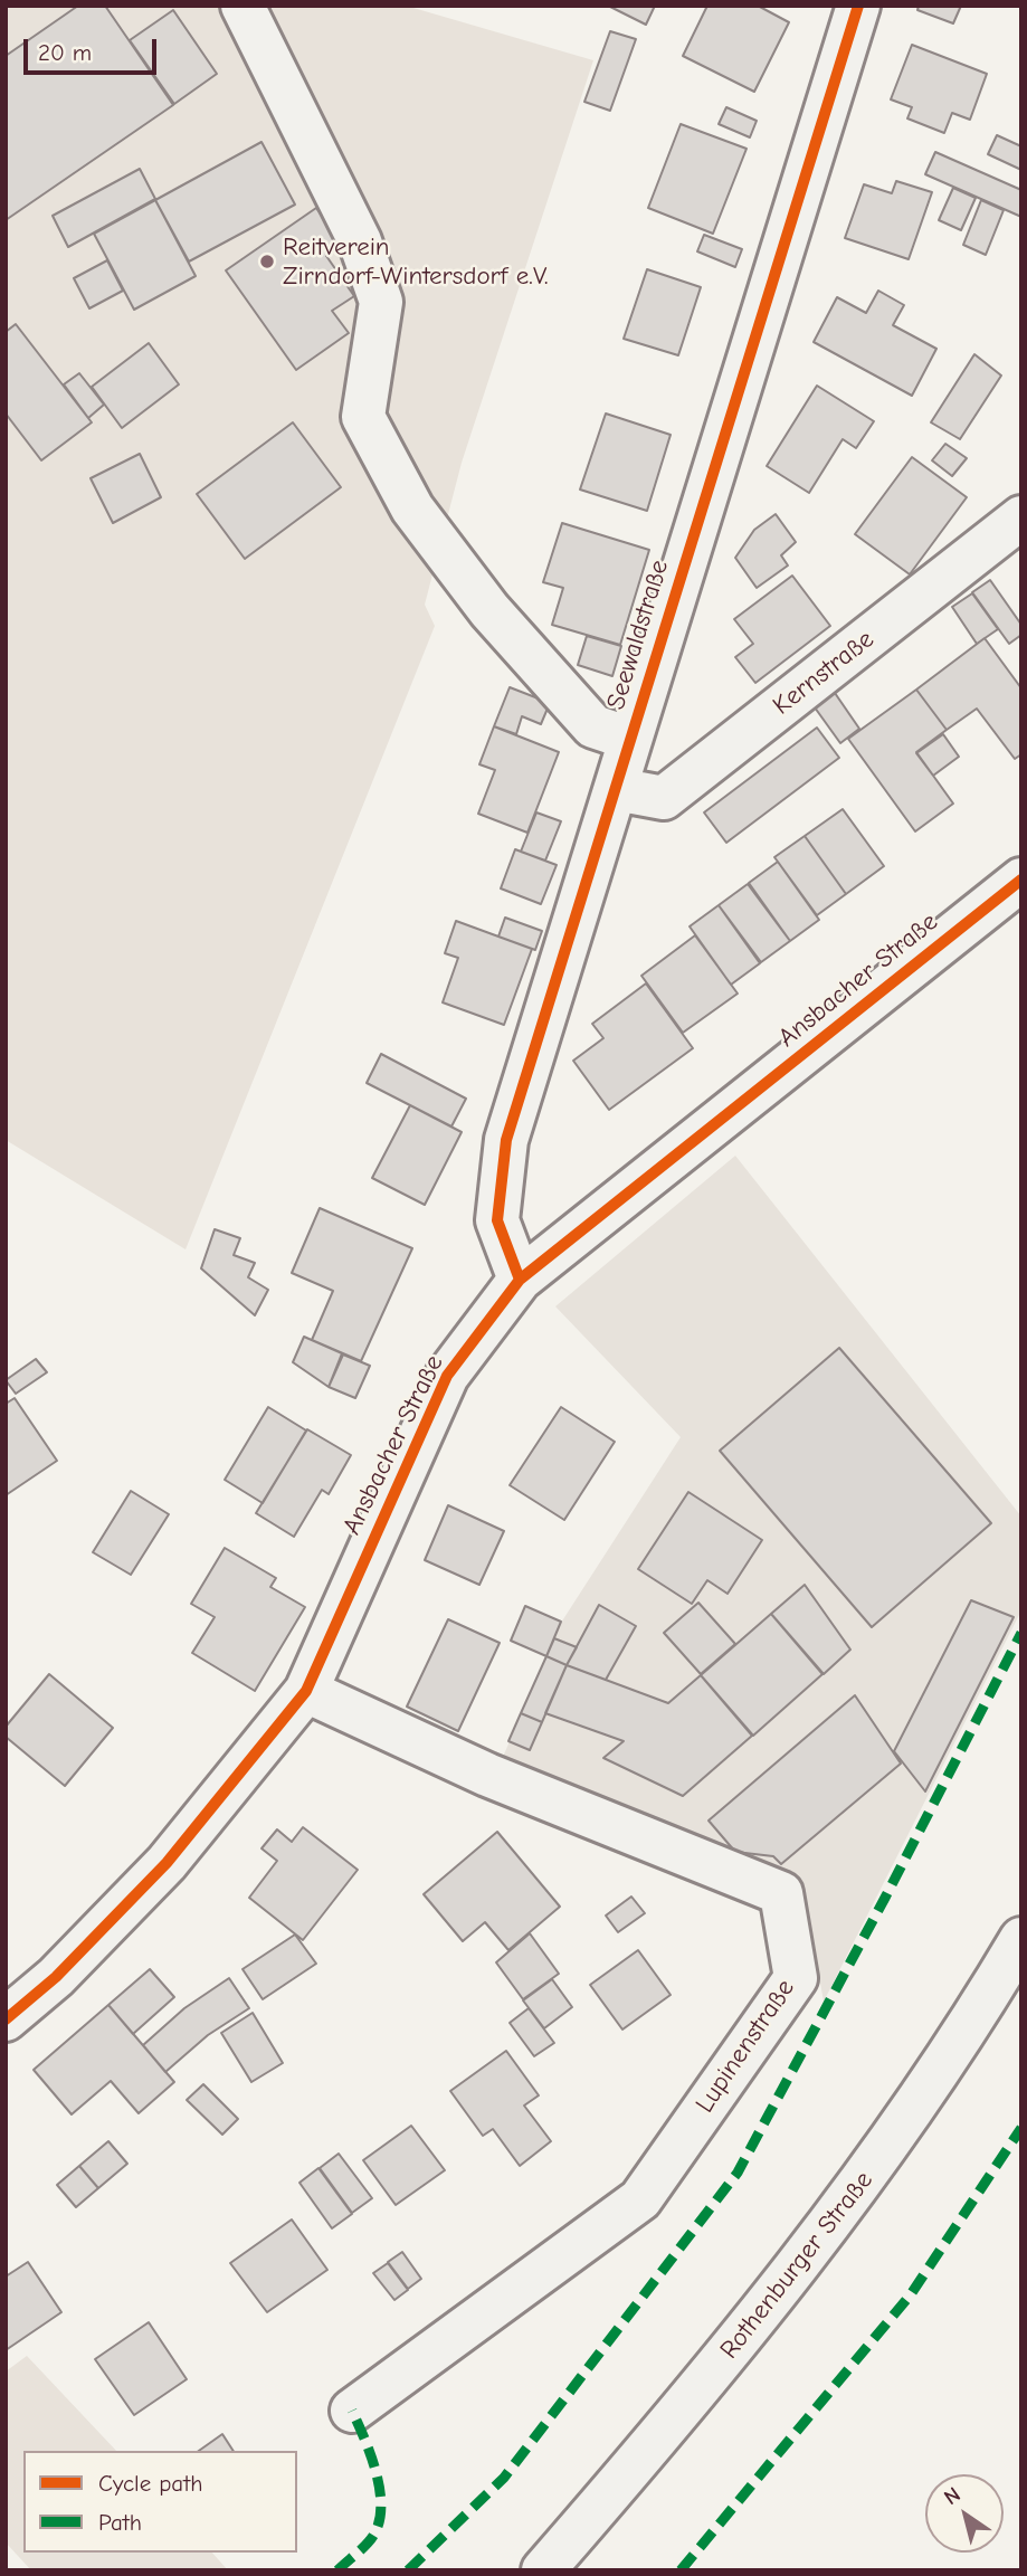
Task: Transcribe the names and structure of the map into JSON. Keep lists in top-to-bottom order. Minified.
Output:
{"streets":{"street":["Seewaldstraße","Kernstraße","Ansbacher Straße","Lupinenstraße","Rothenburger Straße"]},"crossings":[["Seewaldstraße","Kernstraße"],["Seewaldstraße","Ansbacher Straße"],["Ansbacher Straße","Lupinenstraße"]],"places":["Reitverein Zirndorf-Wintersdorf e.V."],"legend":["Cycle path","Path"],"scale_bar":"20 m","north":"top left"}
